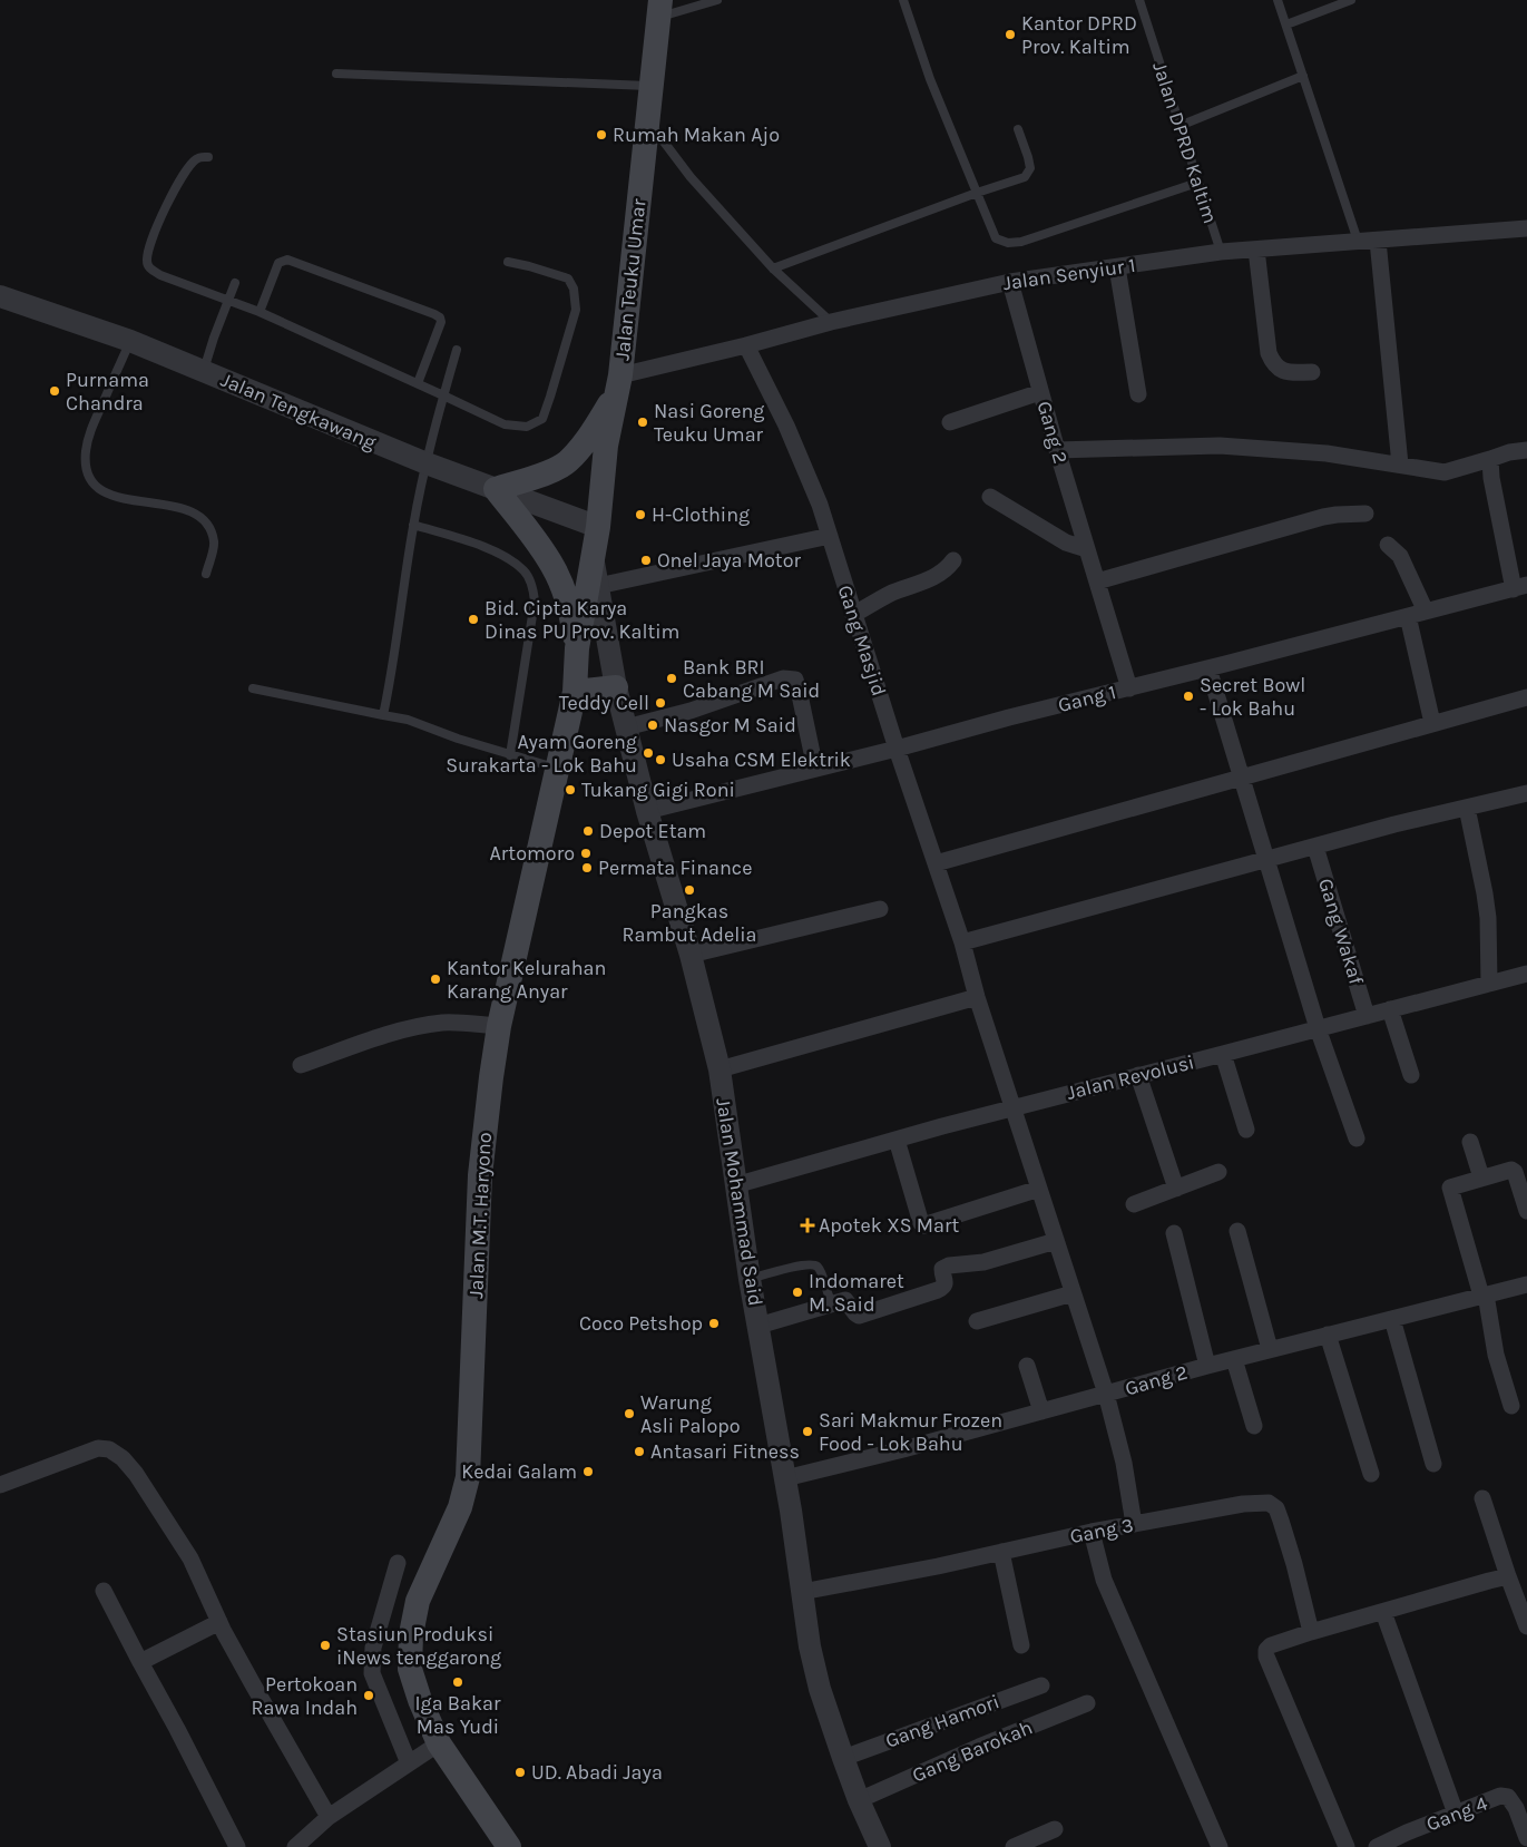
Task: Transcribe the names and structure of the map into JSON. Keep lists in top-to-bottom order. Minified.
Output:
{"streets":{"main road":["Jalan Teuku Umar","Jalan M.T. Haryono"],"street":["Jalan Senyiur 1","Jalan Tengkawang","Gang 2","Gang Masjid","Gang 1","Gang Wakaf","Jalan Revolusi","Jalan Mohammad Said","Gang 3","Gang Hamori","Gang Barokah","Gang 4"],"lane":["Jalan DPRD Kaltim"]},"crossings":[["Jalan DPRD Kaltim","Jalan Senyiur 1"],["Jalan Senyiur 1","Jalan Teuku Umar"],["Jalan Senyiur 1","Gang 2"],["Jalan Senyiur 1","Gang Masjid"],["Jalan Teuku Umar","Jalan Tengkawang"],["Jalan Teuku Umar","Jalan Mohammad Said"],["Jalan Teuku Umar","Jalan M.T. Haryono"],["Gang 2","Gang Masjid"],["Gang 2","Gang 1"],["Gang 2","Jalan Mohammad Said"],["Gang Masjid","Gang 1"],["Gang Masjid","Jalan Revolusi"],["Gang Masjid","Gang 3"],["Gang 1","Jalan Mohammad Said"],["Gang Wakaf","Jalan Revolusi"],["Jalan Revolusi","Jalan Mohammad Said"],["Jalan Mohammad Said","Jalan M.T. Haryono"],["Jalan Mohammad Said","Gang 3"],["Jalan Mohammad Said","Gang Hamori"],["Jalan Mohammad Said","Gang Barokah"]],"places":{"other":["Kantor DPRD Prov. Kaltim","Rumah Makan Ajo","Purnama Chandra","Nasi Goreng Teuku Umar","H-Clothing","Onel Jaya Motor","Bid. Cipta Karya Dinas PU Prov. Kaltim","Bank BRI Cabang M Said","Secret Bowl - Lok Bahu","Teddy Cell","Nasgor M Said","Ayam Goreng Surakarta - Lok Bahu","Usaha CSM Elektrik","Tukang Gigi Roni","Depot Etam","Artomoro","Permata Finance","Pangkas Rambut Adelia","Kantor Kelurahan Karang Anyar","Indomaret M. Said","Coco Petshop","Warung Asli Palopo","Sari Makmur Frozen Food - Lok Bahu","Antasari Fitness","Kedai Galam","Stasiun Produksi iNews tenggarong","Iga Bakar Mas Yudi","Pertokoan Rawa Indah","UD. Abadi Jaya"],"health":["Apotek XS Mart"]}}
